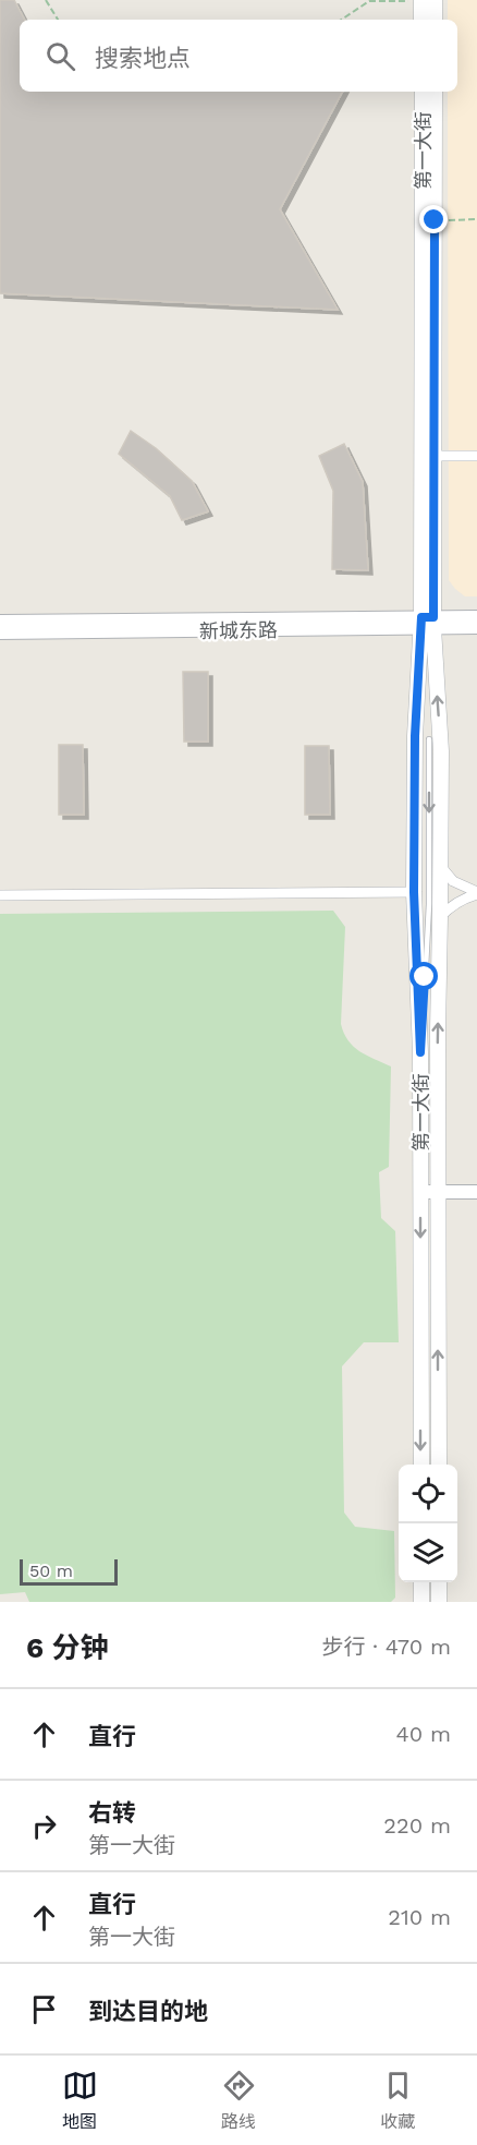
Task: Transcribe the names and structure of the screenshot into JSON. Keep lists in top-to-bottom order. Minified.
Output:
{"streets":{"main road":["第一大街"],"street":["新城东路"]},"crossings":[["第一大街","新城东路"]],"scale_bar":"50 m","page":{"search":"搜索地点","scale":"50 m","heading":["6 分钟","步行 · 470 m"],"list":[["直行","40 m"],["右转","第一大街","220 m"],["直行","第一大街","210 m"],"到达目的地"],"nav":["地图","路线","收藏"]}}
